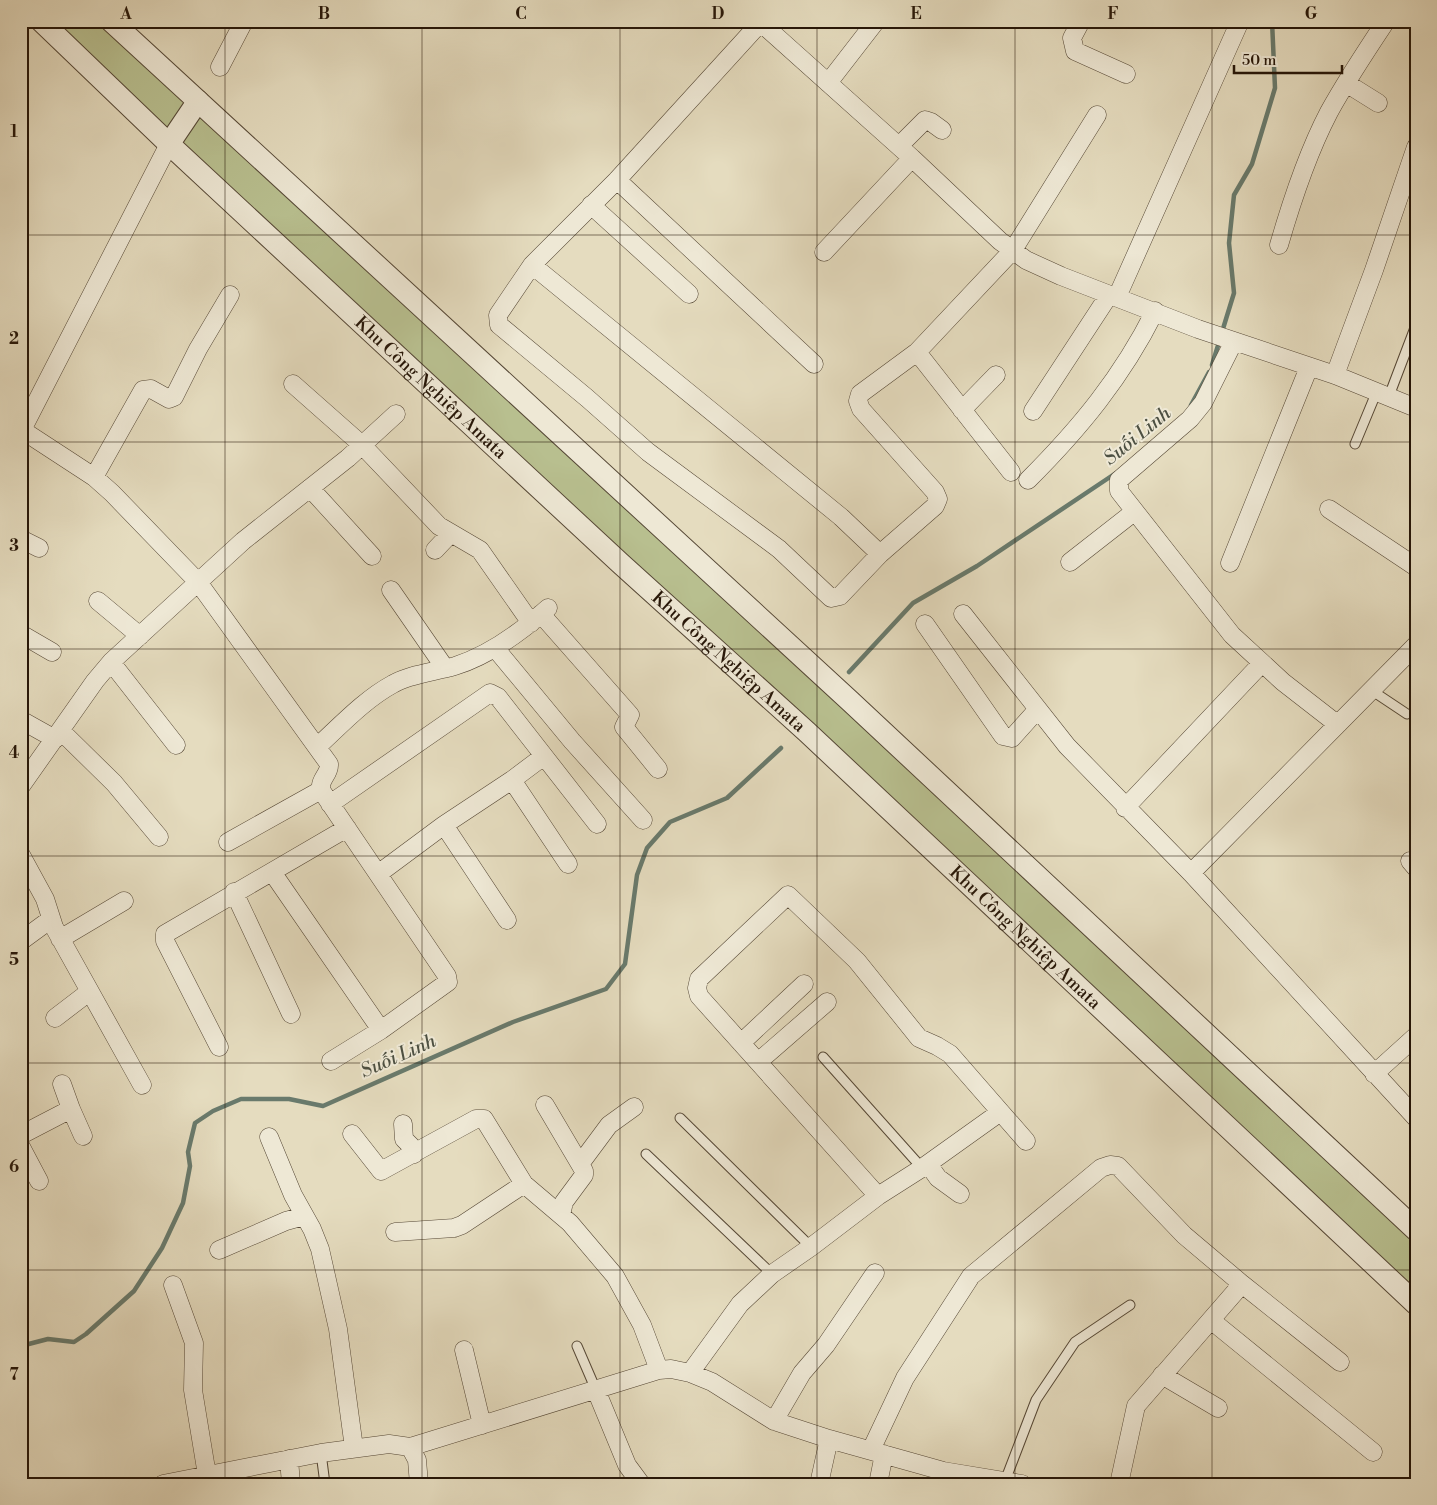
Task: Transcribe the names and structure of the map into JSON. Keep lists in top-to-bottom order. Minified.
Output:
{"streets":{"street":["Khu Công Nghiệp Amata"]},"water":["Suối Linh"],"scale_bar":"50 m","grid":{"columns":["A","B","C","D","E","F","G"],"rows":["1","2","3","4","5","6","7"]}}
